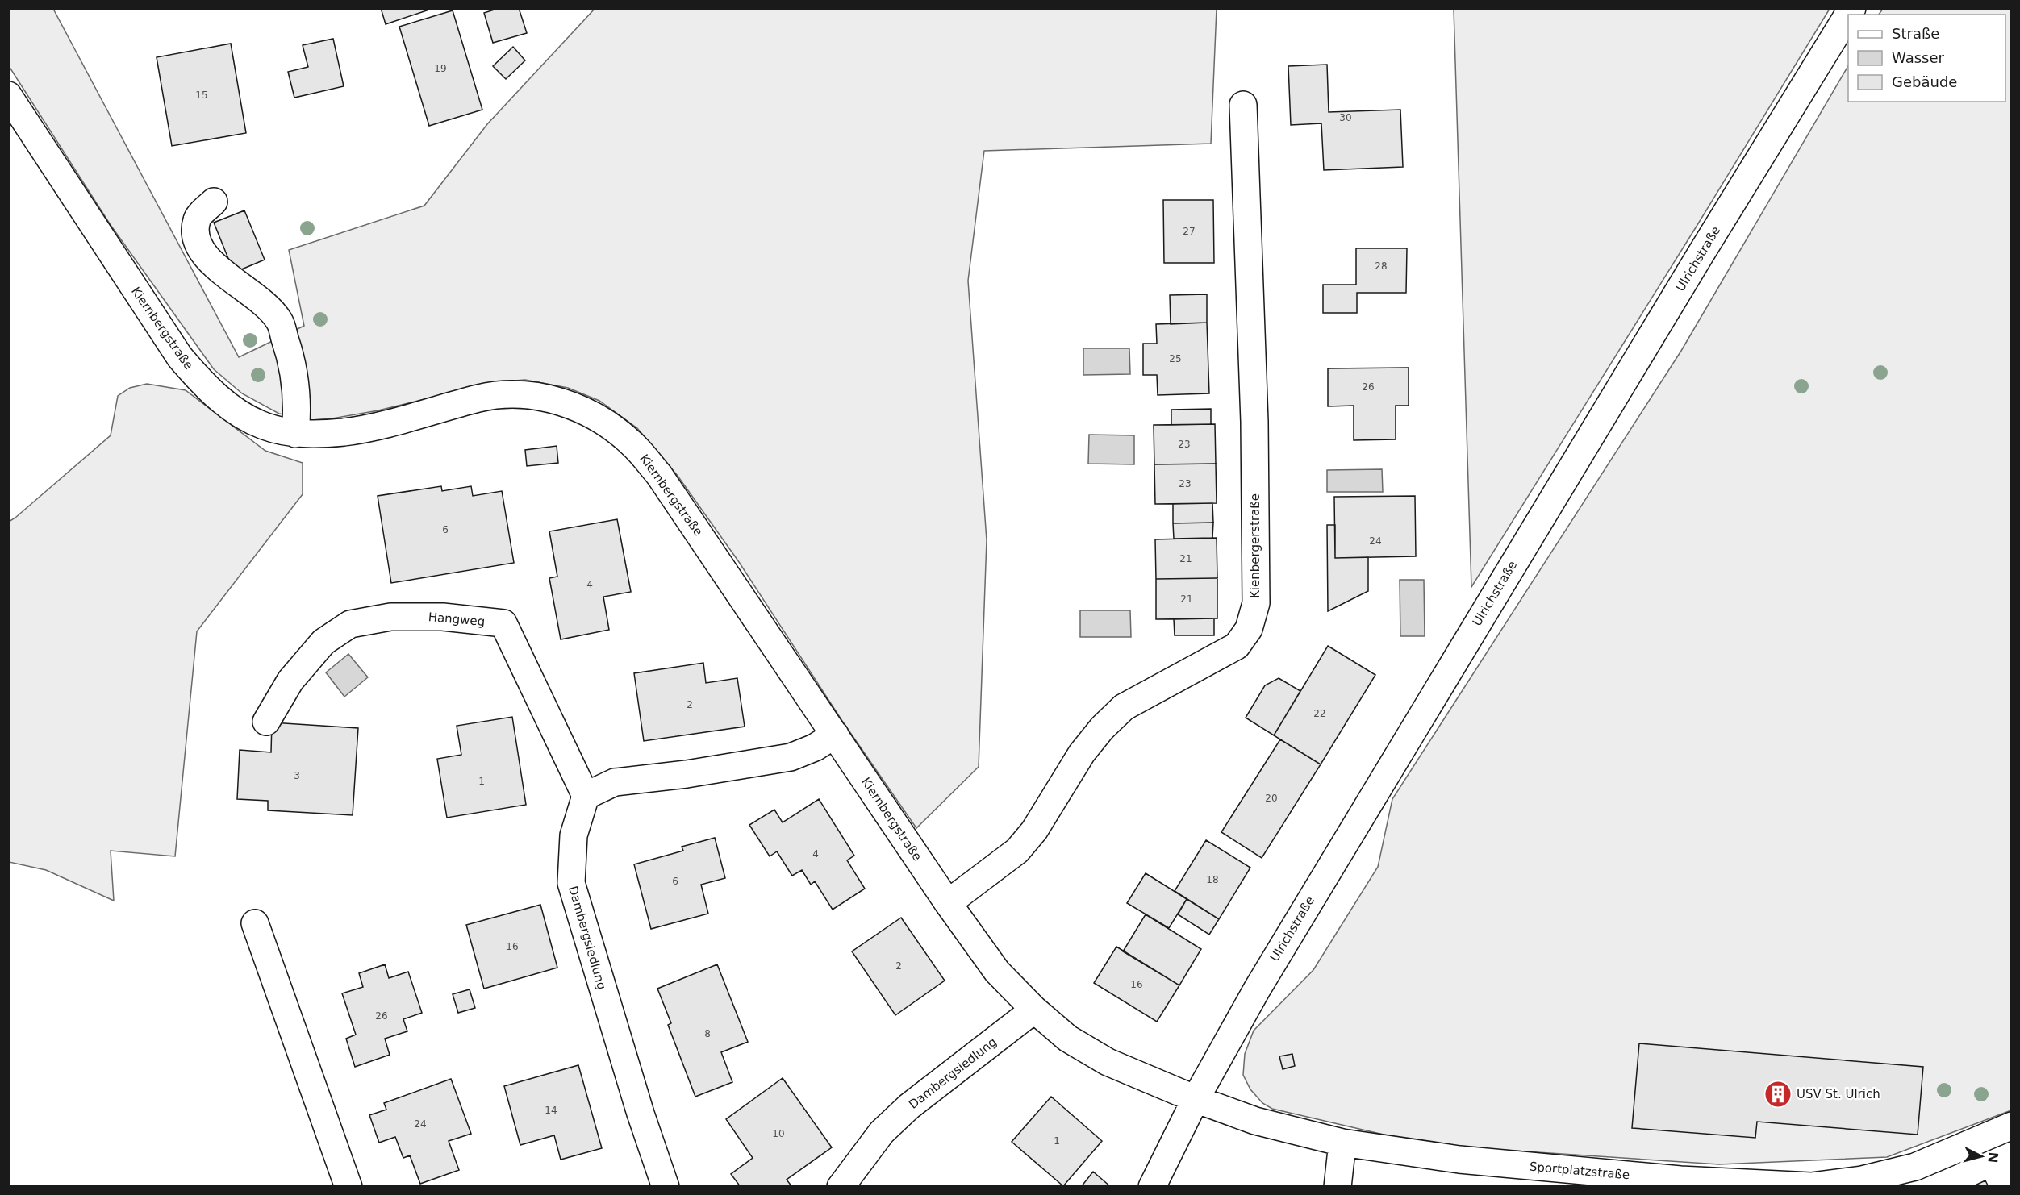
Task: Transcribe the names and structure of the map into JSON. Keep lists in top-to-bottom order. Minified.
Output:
{"streets":{"street":["Ulrichstraße","Kiernbergstraße","Kienbergerstraße","Hangweg","Dambergsiedlung","Sportplatzstraße"]},"crossings":[["Ulrichstraße","Kiernbergstraße"],["Ulrichstraße","Sportplatzstraße"],["Kiernbergstraße","Kienbergerstraße"],["Kiernbergstraße","Dambergsiedlung"],["Kiernbergstraße","Sportplatzstraße"],["Hangweg","Dambergsiedlung"]],"places":{"building":["USV St. Ulrich"]},"house_numbers":["19","15","30","27","28","25","26","23","23","6","24","21","4","21","2","22","3","1","20","4","18","6","16","2","16","26","8","14","24","10","1"],"legend":["Straße","Wasser","Gebäude"],"north":"right"}
